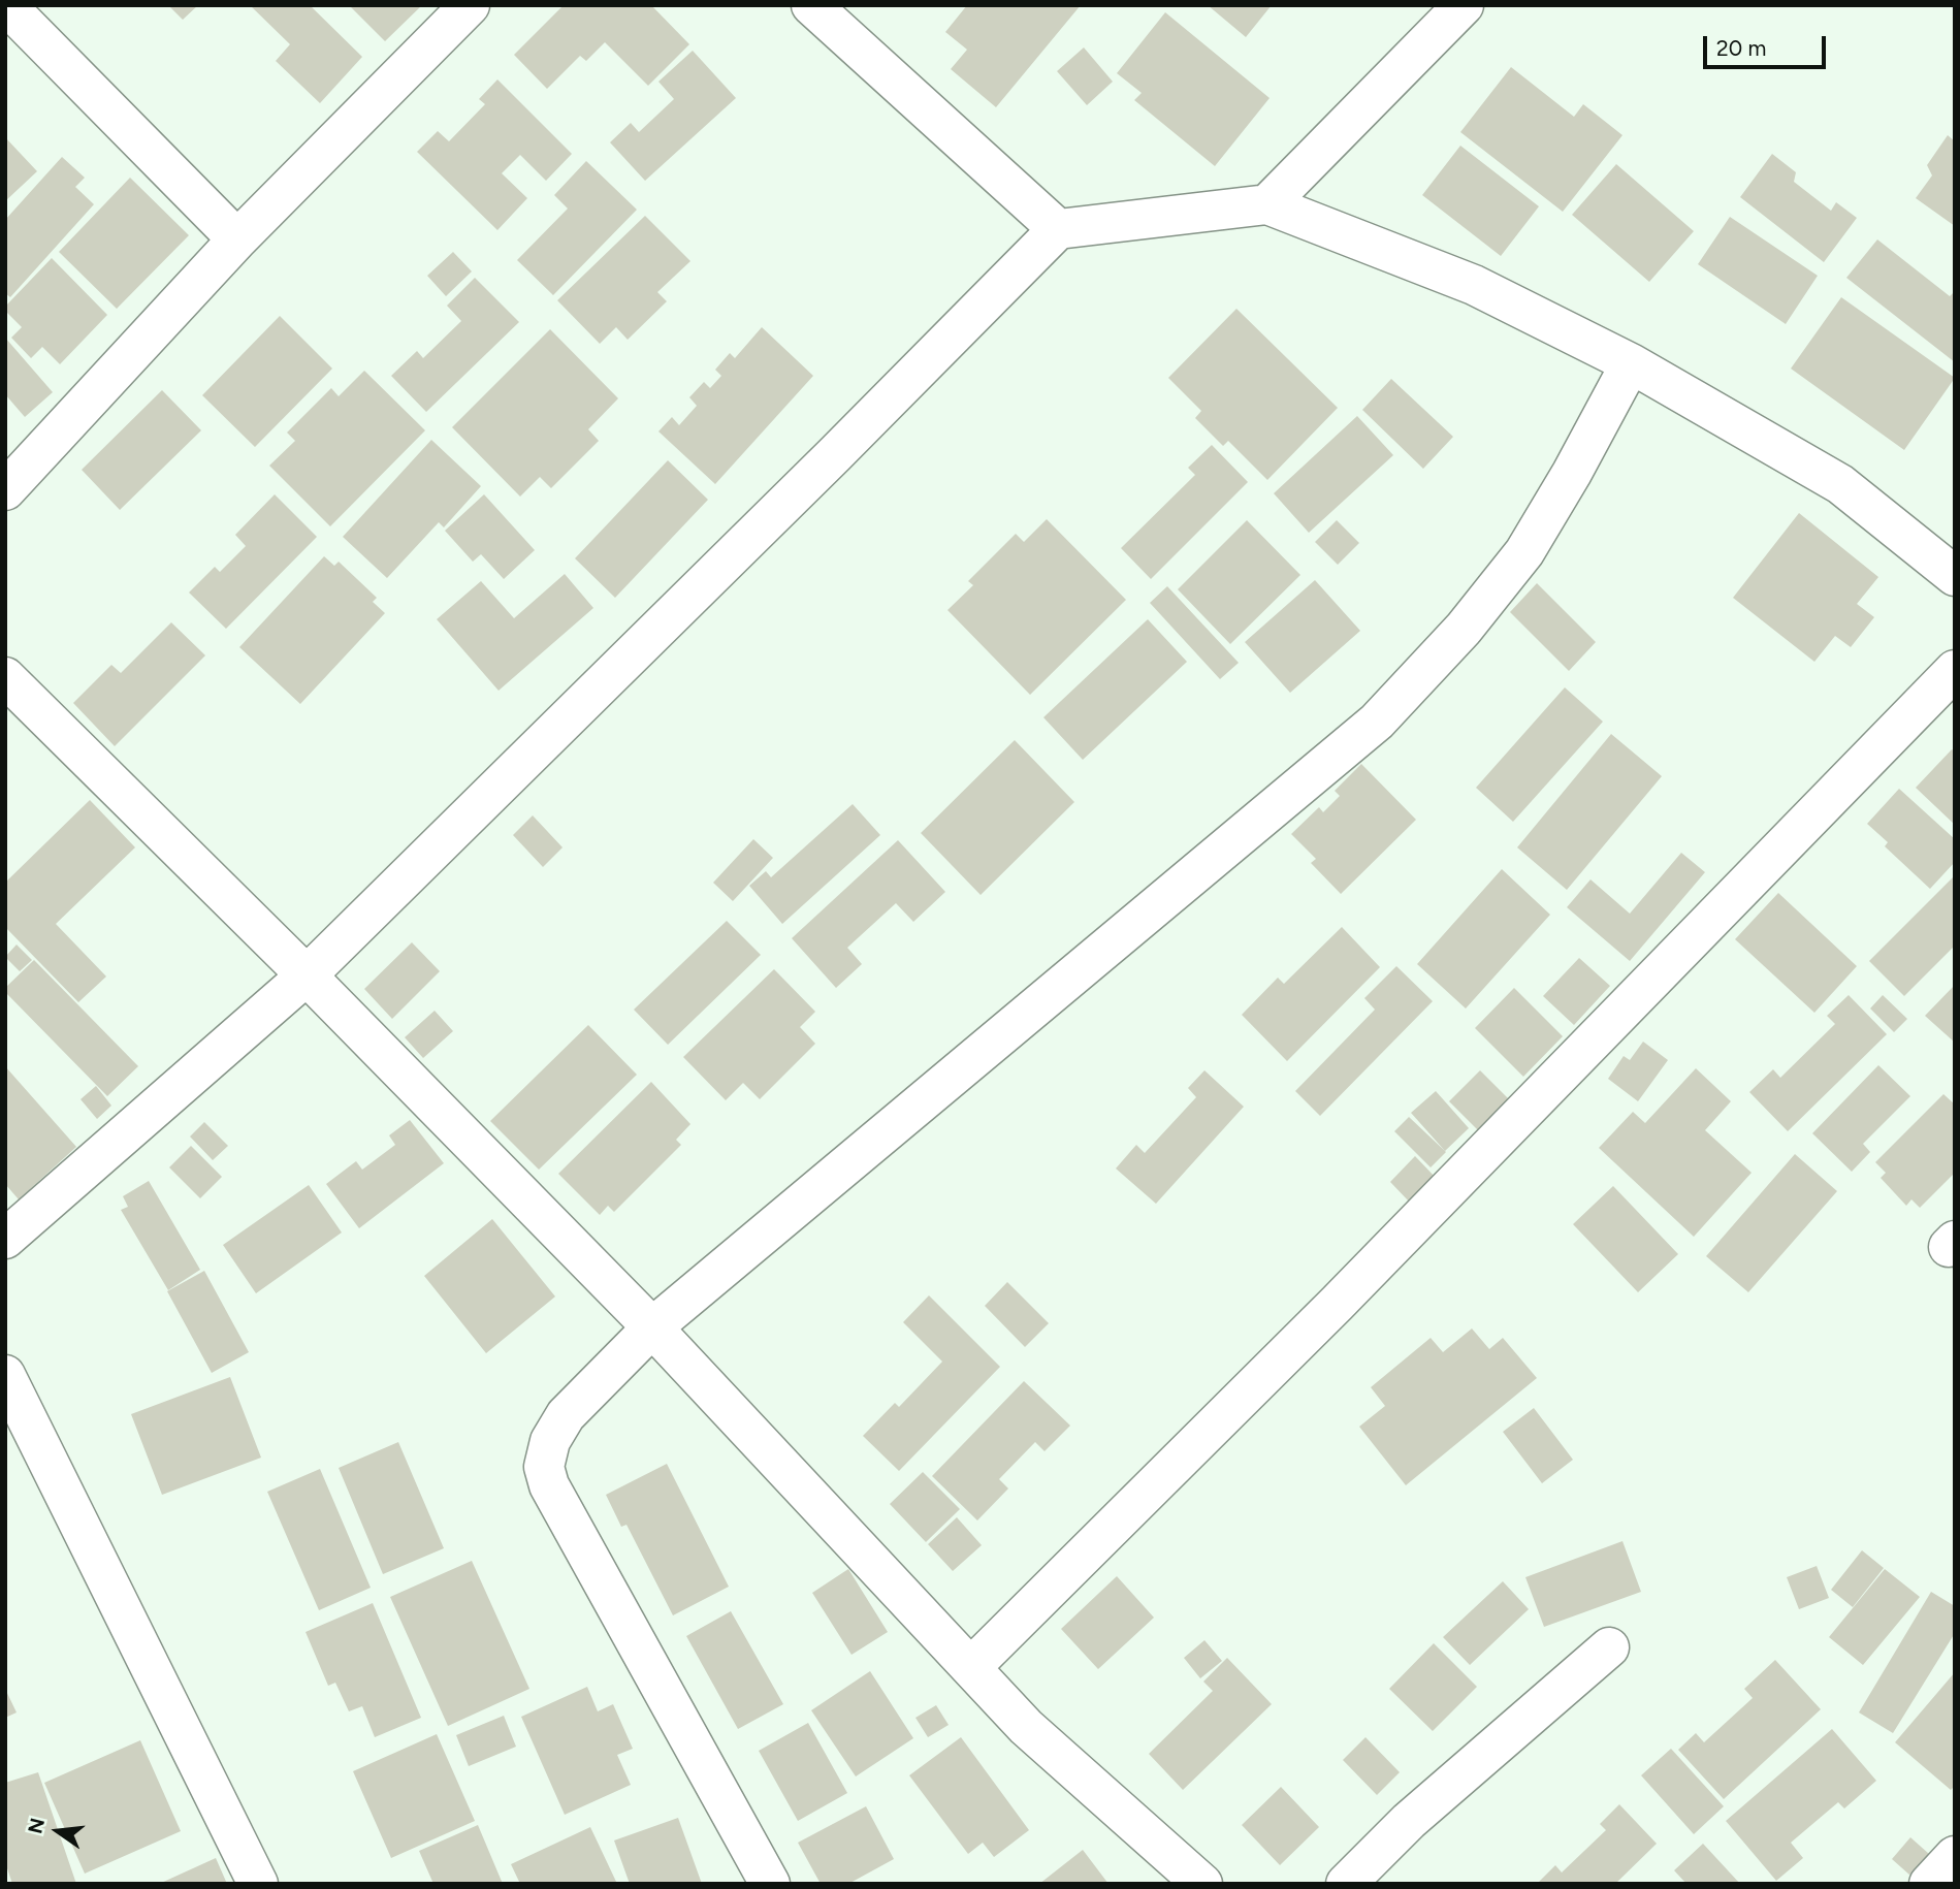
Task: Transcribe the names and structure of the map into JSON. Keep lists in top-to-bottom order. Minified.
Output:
{"scale_bar":"20 m","north":"left"}
